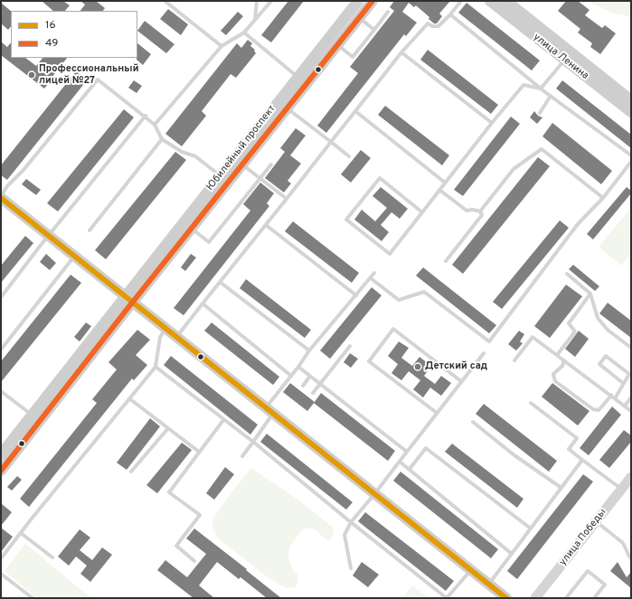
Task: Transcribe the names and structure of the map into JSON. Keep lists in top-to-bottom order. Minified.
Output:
{"streets":{"main road":["улица Ленина","Юбилейный проспект"],"street":["улица Победы"]},"places":["Профессиональный лицей №27","Детский сад"],"lines":["transit line 49","transit line 16"],"legend":["16","49"]}
